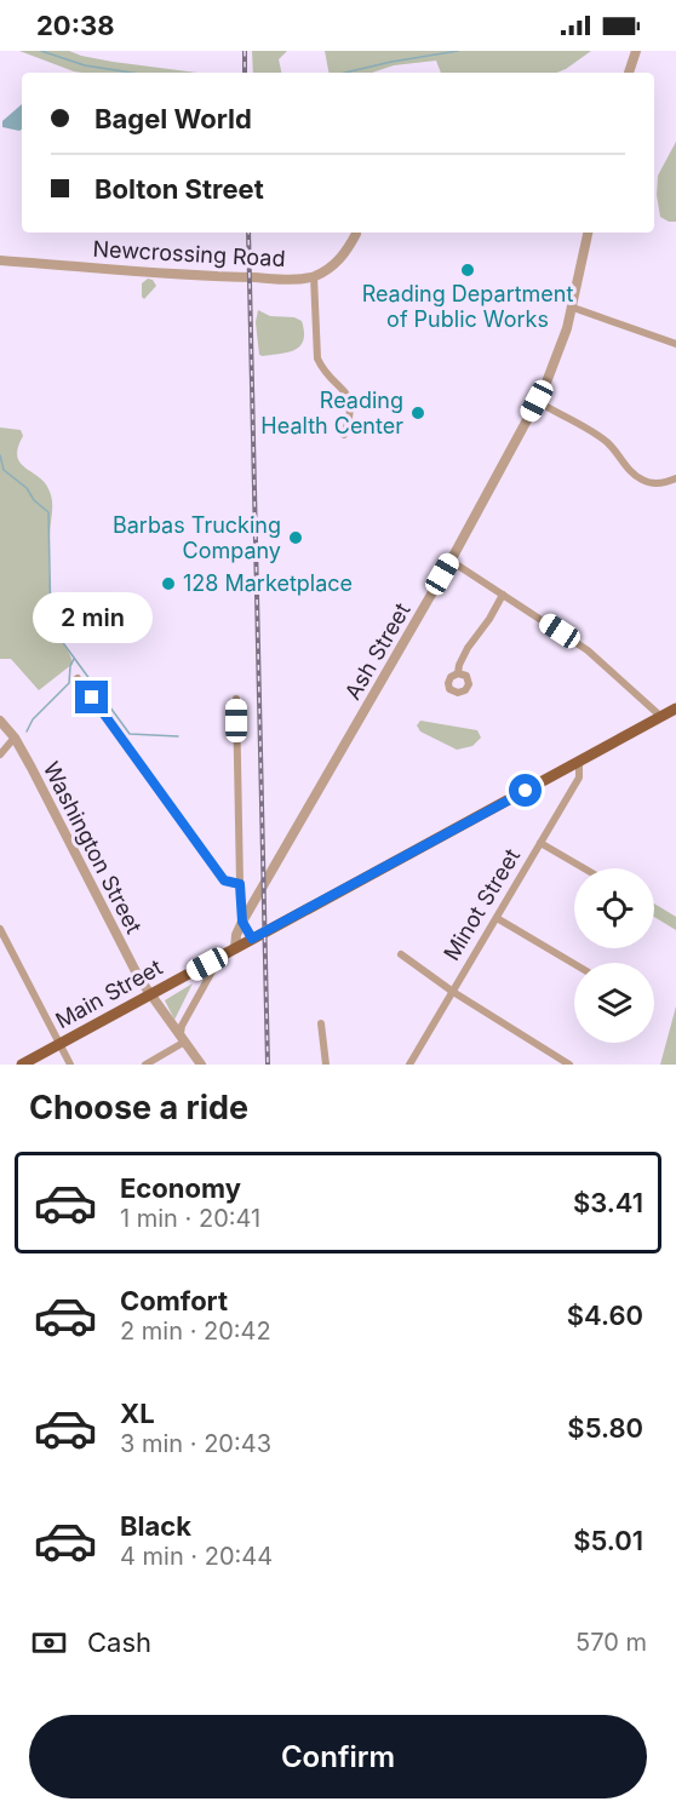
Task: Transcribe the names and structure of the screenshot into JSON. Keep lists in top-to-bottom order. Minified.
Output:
{"streets":{"main road":["Main Street"],"street":["Newcrossing Road","Ash Street","Washington Street","Minot Street"]},"crossings":[["Ash Street","Main Street"],["Washington Street","Main Street"],["Minot Street","Main Street"]],"places":["Reading Department of Public Works","Reading Health Center","Barbas Trucking Company","128 Marketplace"],"page":{"status":"20:38","banner":["Bagel World","Bolton Street"],"bubble":"2 min","heading":"Choose a ride","list":[{"name":"Economy","note":"1 min · 20:41","value":"$3.41"},{"name":"Comfort","note":"2 min · 20:42","value":"$4.60"},{"name":"XL","note":"3 min · 20:43","value":"$5.80"},{"name":"Black","note":"4 min · 20:44","value":"$5.01"}],"pay":["Cash","570 m"],"buttons":"Confirm"}}
